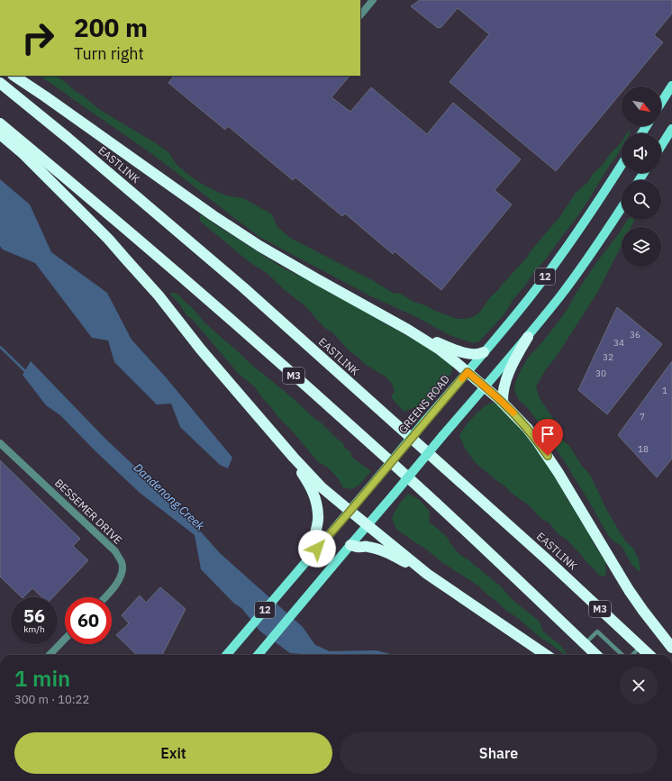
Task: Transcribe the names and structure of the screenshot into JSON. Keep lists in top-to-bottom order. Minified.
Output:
{"streets":{"highway":["EASTLINK","M3"],"main road":["12","GREENS ROAD"],"street":["BESSEMER DRIVE"]},"water":["Dandenong Creek"],"house_numbers":["36","34","32","30","1","7","18"],"north":"bottom right","page":{"turn":["200 m","Turn right"],"speed":"56 km/h","limit":"60","heading":["1 min","300 m · 10:22"],"buttons":["Exit","Share"]}}
